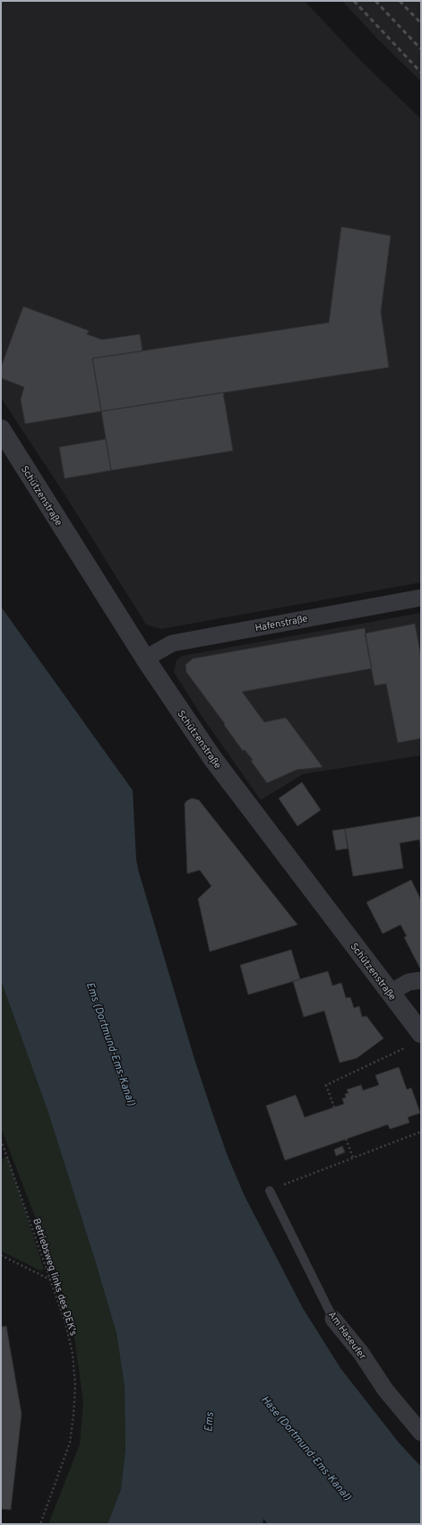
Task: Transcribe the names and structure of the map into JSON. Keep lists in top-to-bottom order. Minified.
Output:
{"streets":{"street":["Schützenstraße","Hafenstraße","Am Haseufer"],"path":["Betriebsweg links des DEK's"]},"crossings":[["Schützenstraße","Hafenstraße"]],"water":["Ems (Dortmund-Ems-Kanal)","Ems","Hase (Dortmund-Ems-Kanal)"]}
